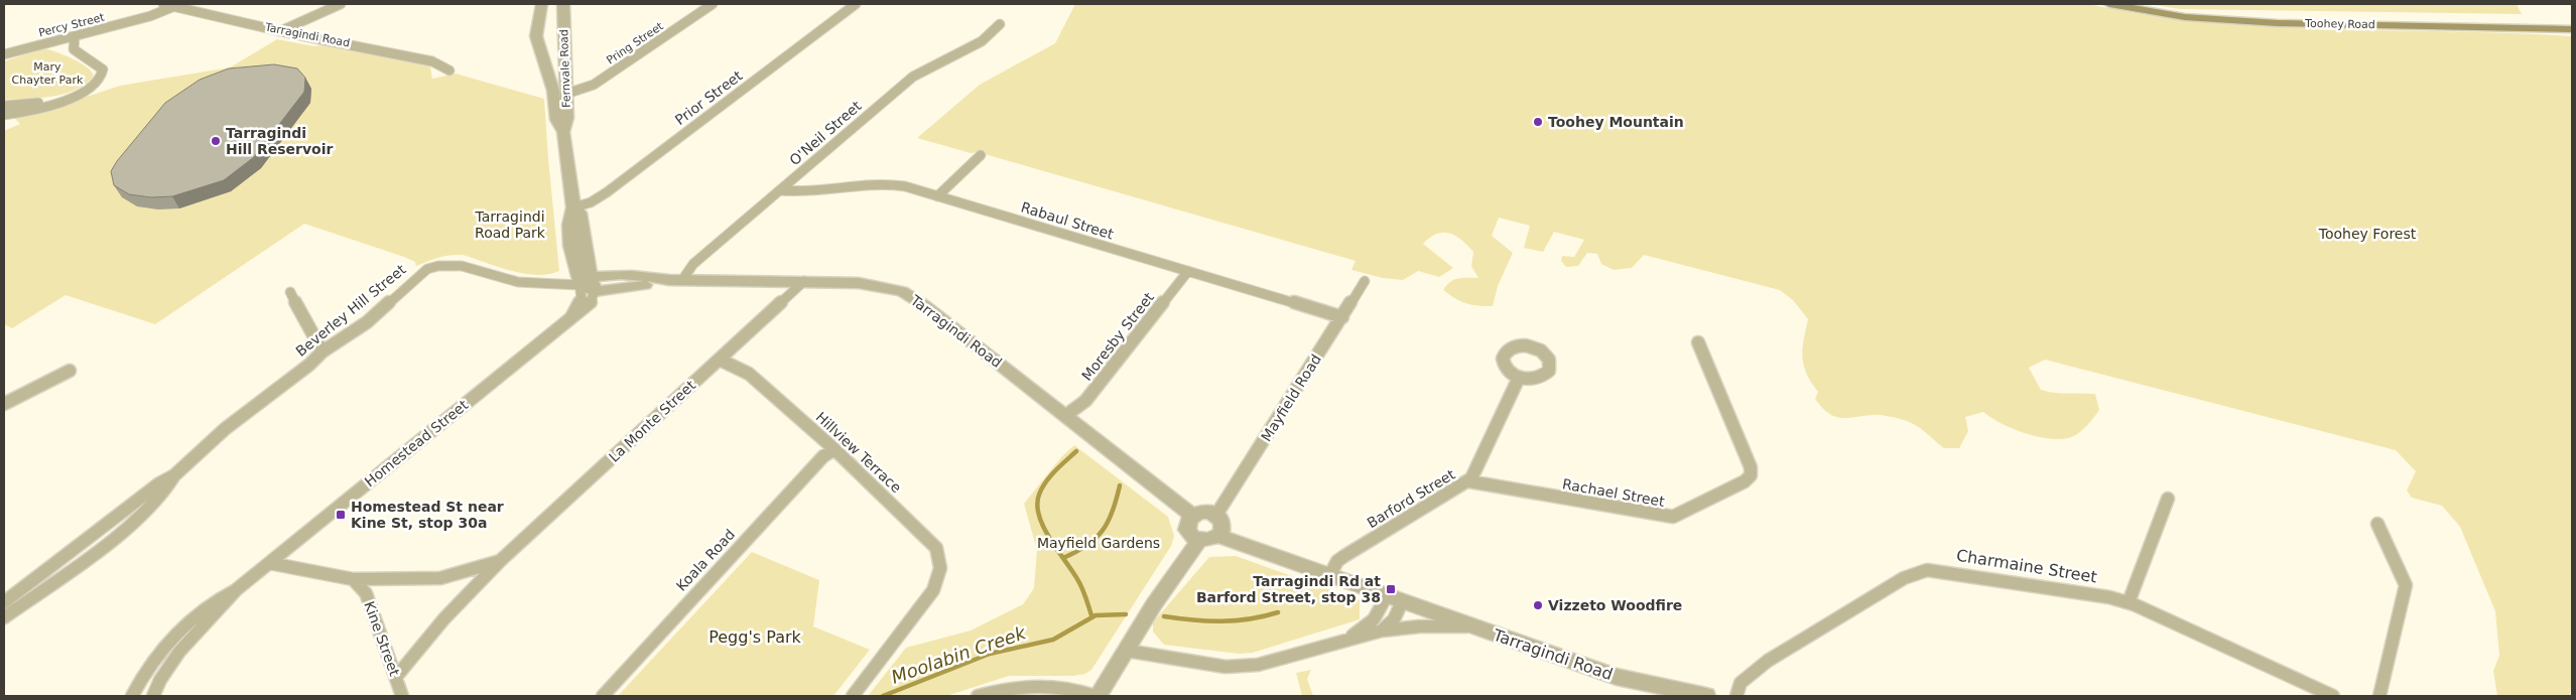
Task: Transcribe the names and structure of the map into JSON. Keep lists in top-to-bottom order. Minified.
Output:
{"streets":{"main road":["Toohey Road"],"street":["Percy Street","Tarragindi Road","Pring Street","Fernvale Road","Prior Street","O'Neil Street","Rabaul Street","Beverley Hill Street","Moresby Street","Mayfield Road","La Monte Street","Homestead Street","Hillview Terrace","Rachael Street","Barford Street","Koala Road","Charmaine Street","Kine Street"]},"crossings":[["Percy Street","Tarragindi Road"],["Tarragindi Road","Fernvale Road"],["Tarragindi Road","O'Neil Street"],["Tarragindi Road","Beverley Hill Street"],["Tarragindi Road","Moresby Street"],["Tarragindi Road","Mayfield Road"],["Tarragindi Road","La Monte Street"],["Tarragindi Road","Homestead Street"],["Tarragindi Road","Barford Street"],["Pring Street","Fernvale Road"],["Fernvale Road","Prior Street"],["Fernvale Road","Beverley Hill Street"],["Fernvale Road","Homestead Street"],["O'Neil Street","Rabaul Street"],["Rabaul Street","Moresby Street"],["Rabaul Street","Mayfield Road"],["Beverley Hill Street","Homestead Street"],["La Monte Street","Hillview Terrace"],["La Monte Street","Kine Street"],["Hillview Terrace","Koala Road"],["Rachael Street","Barford Street"]],"water":["Moolabin Creek"],"parks":["Mary Chayter Park","Tarragindi Road Park","Toohey Forest","Mayfield Gardens","Pegg's Park"],"places":{"other":["Toohey Mountain","Tarragindi Hill Reservoir","Vizzeto Woodfire"],"transit":["Homestead St near Kine St, stop 30a","Tarragindi Rd at Barford Street, stop 38"]}}
